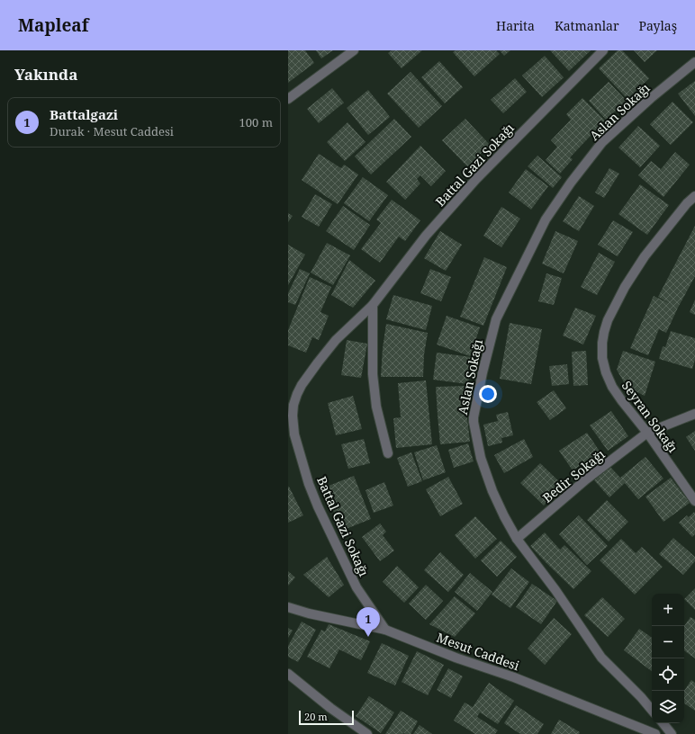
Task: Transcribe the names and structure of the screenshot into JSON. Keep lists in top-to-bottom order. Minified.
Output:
{"streets":{"street":["Aslan Sokağı","Battal Gazi Sokağı","Seyran Sokağı","Bedir Sokağı","Mesut Caddesi"]},"crossings":[["Aslan Sokağı","Bedir Sokağı"],["Battal Gazi Sokağı","Mesut Caddesi"],["Seyran Sokağı","Bedir Sokağı"]],"scale_bar":"20 m","page":{"header":"Mapleaf","nav":["Harita","Katmanlar","Paylaş"],"heading":"Yakında","list":[{"mark":"1","name":"Battalgazi","note":"Durak · Mesut Caddesi","value":"100 m"}],"map_buttons":["+","−"],"pins":"1","scale":"20 m"}}
